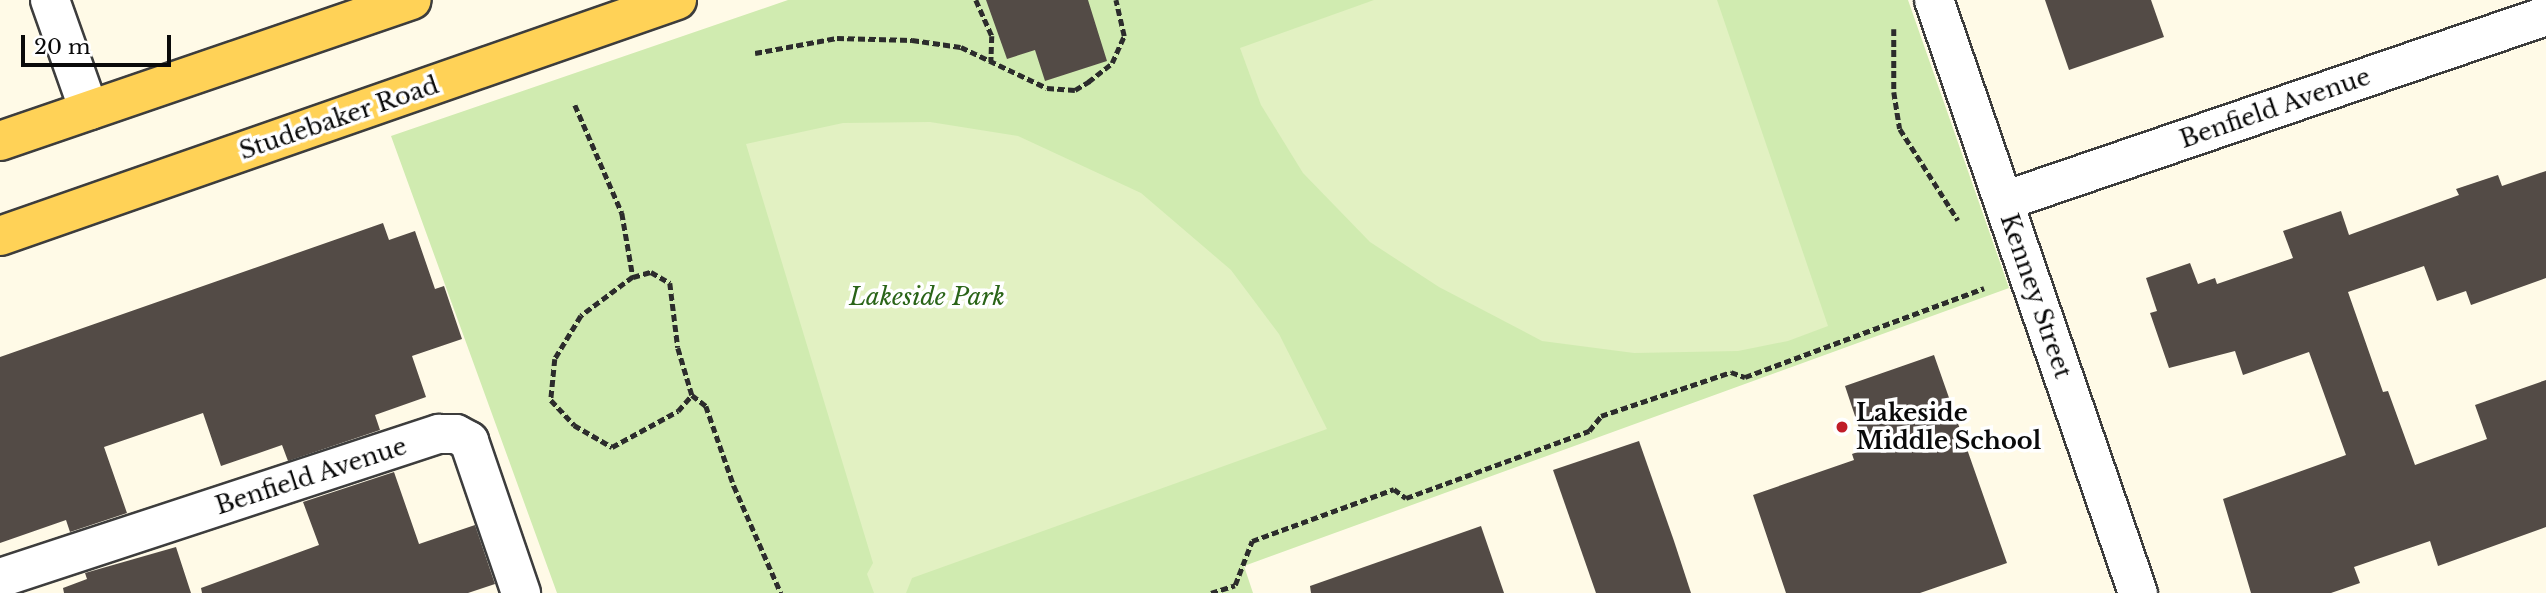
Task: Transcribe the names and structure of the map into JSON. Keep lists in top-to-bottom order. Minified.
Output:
{"streets":{"main road":["Studebaker Road"],"street":["Benfield Avenue","Kenney Street"]},"crossings":[["Benfield Avenue","Kenney Street"]],"parks":["Lakeside Park"],"places":["Lakeside Middle School"],"scale_bar":"20 m"}
